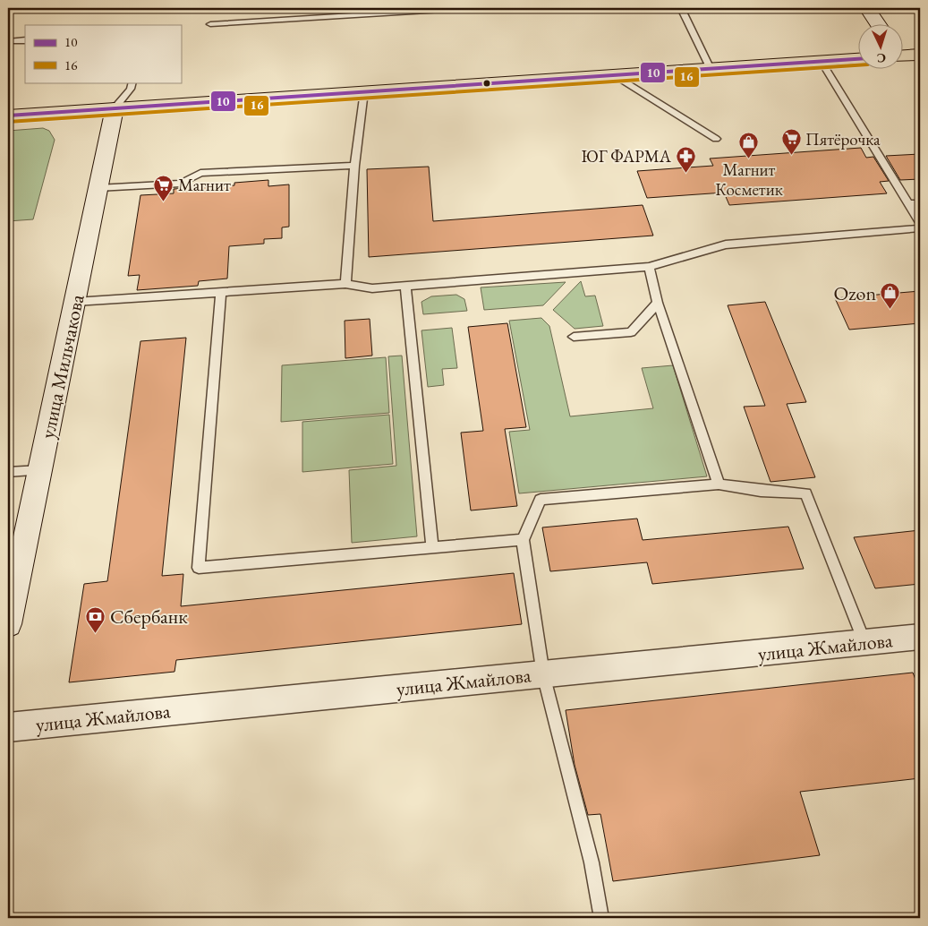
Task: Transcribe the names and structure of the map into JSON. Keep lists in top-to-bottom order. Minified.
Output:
{"streets":{"street":["улица Мильчакова","улица Жмайлова"]},"places":{"supermarket":["Пятёрочка","Магнит"],"shop":["Магнит Косметик","Ozon"],"pharmacy":["ЮГ ФАРМА"],"bank":["Сбербанк"]},"lines":["transit line 10","transit line 16"],"legend":["10","16"],"north":"bottom"}
